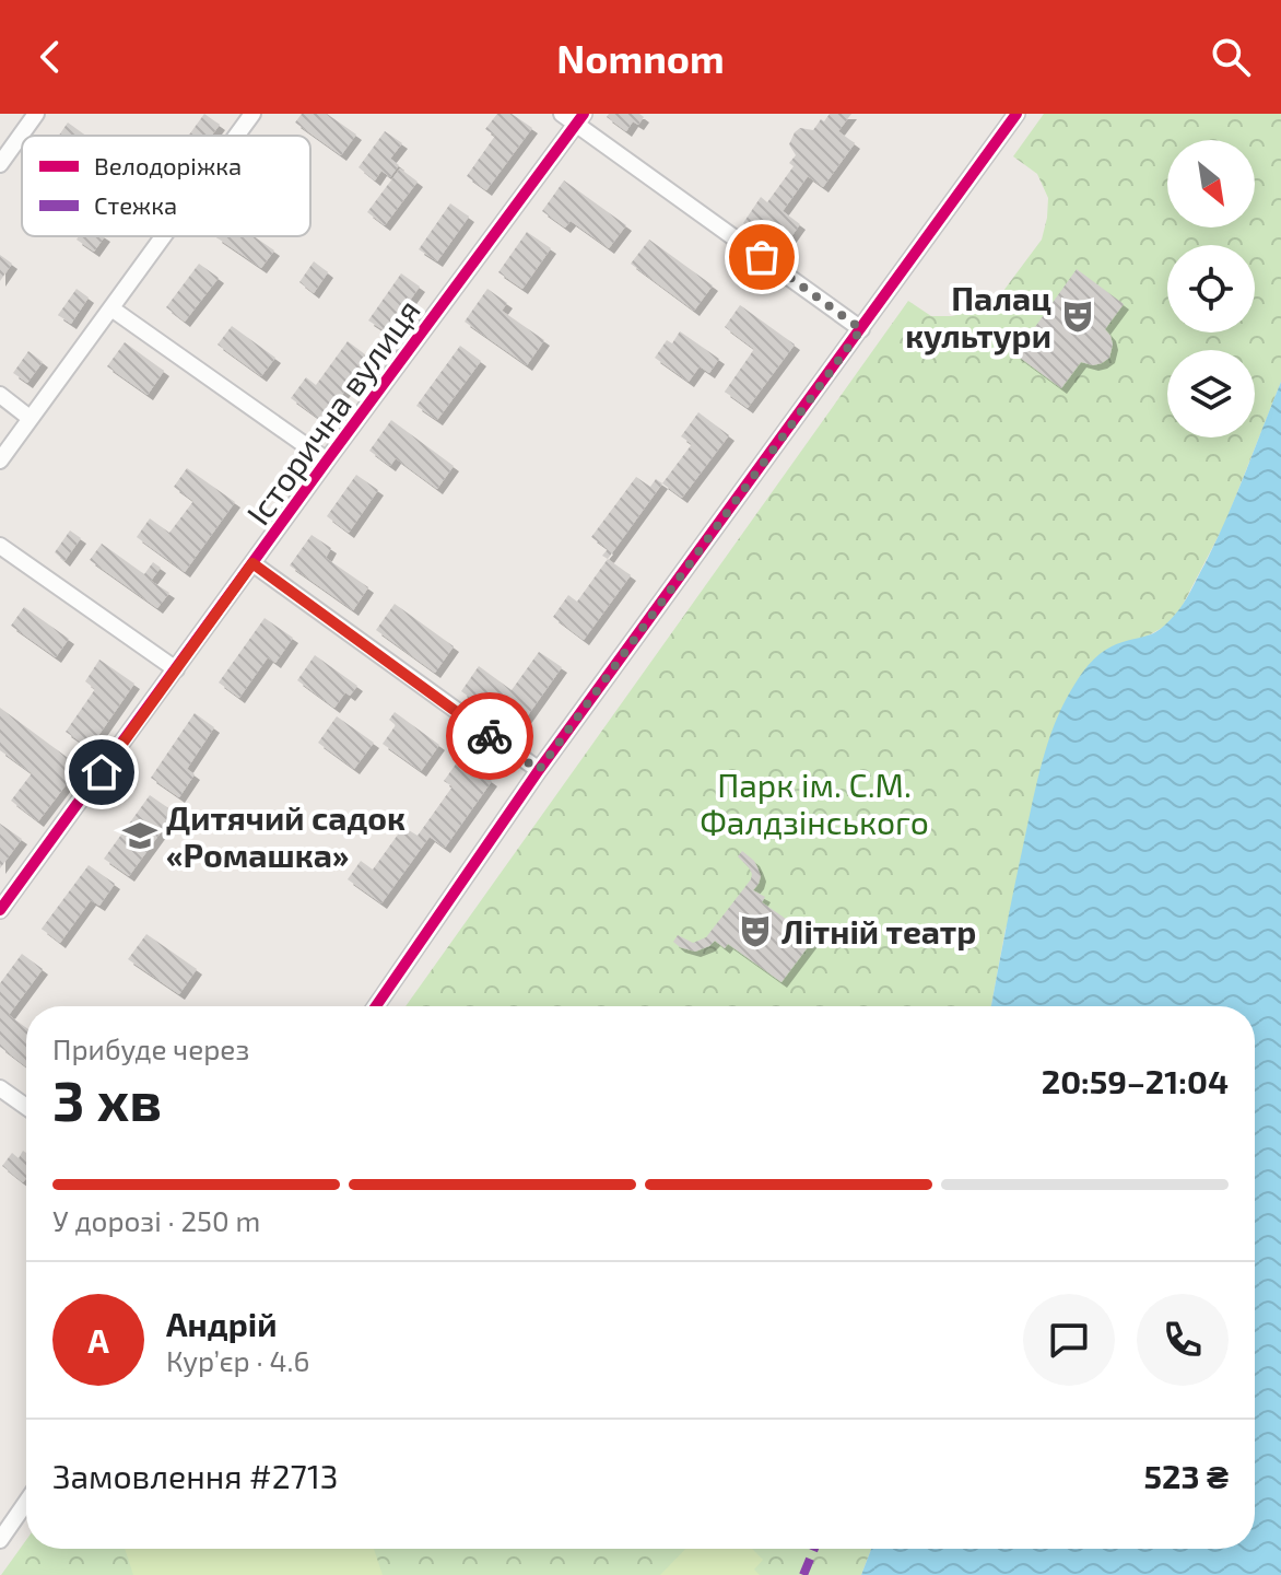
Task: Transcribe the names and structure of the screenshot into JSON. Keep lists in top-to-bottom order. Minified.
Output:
{"streets":{"street":["Історична вулиця"]},"parks":["Парк ім. С.М. Фалдзінського"],"places":{"theatre":["Палац культури","Літній театр"],"school or university":["Дитячий садок «Ромашка»"]},"legend":["Велодоріжка","Стежка"],"north":"bottom right","page":{"header":"Nomnom","heading":["3 хв","Прибуде через","20:59–21:04"],"panel":["Андрій","Кур’єр · 4.6","Замовлення #2713","523 ₴"],"bar":"У дорозі · 250 m","round":"А"}}
